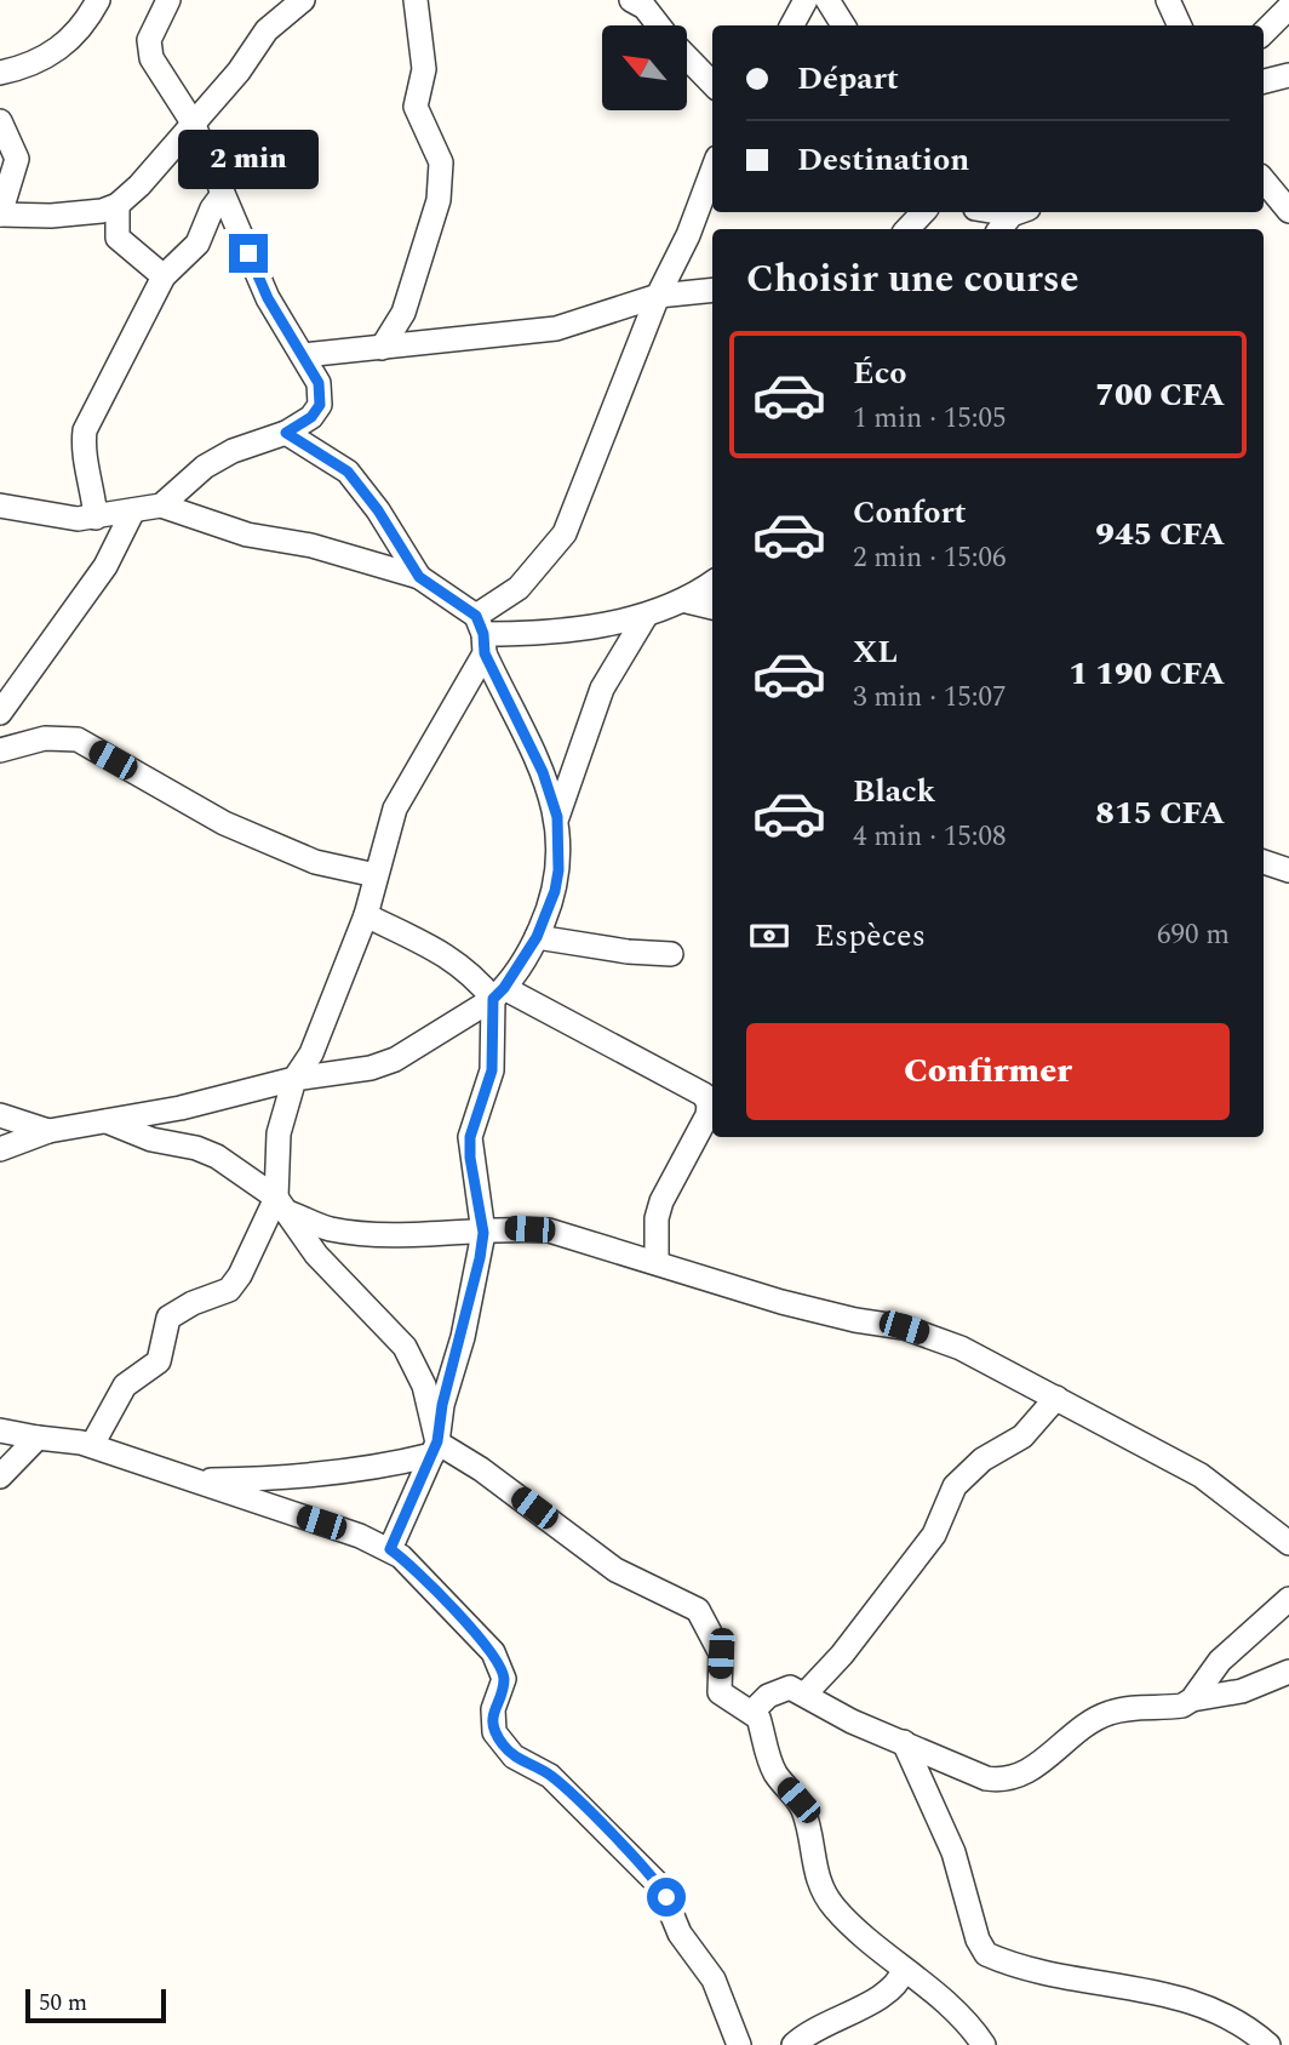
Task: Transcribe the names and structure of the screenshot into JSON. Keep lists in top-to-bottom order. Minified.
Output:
{"scale_bar":"50 m","north":"top left","page":{"banner":["Départ","Destination"],"bubble":"2 min","heading":"Choisir une course","list":[{"name":"Éco","note":"1 min · 15:05","value":"700 CFA"},{"name":"Confort","note":"2 min · 15:06","value":"945 CFA"},{"name":"XL","note":"3 min · 15:07","value":"1 190 CFA"},{"name":"Black","note":"4 min · 15:08","value":"815 CFA"}],"pay":["Espèces","690 m"],"buttons":"Confirmer","scale":"50 m"}}
